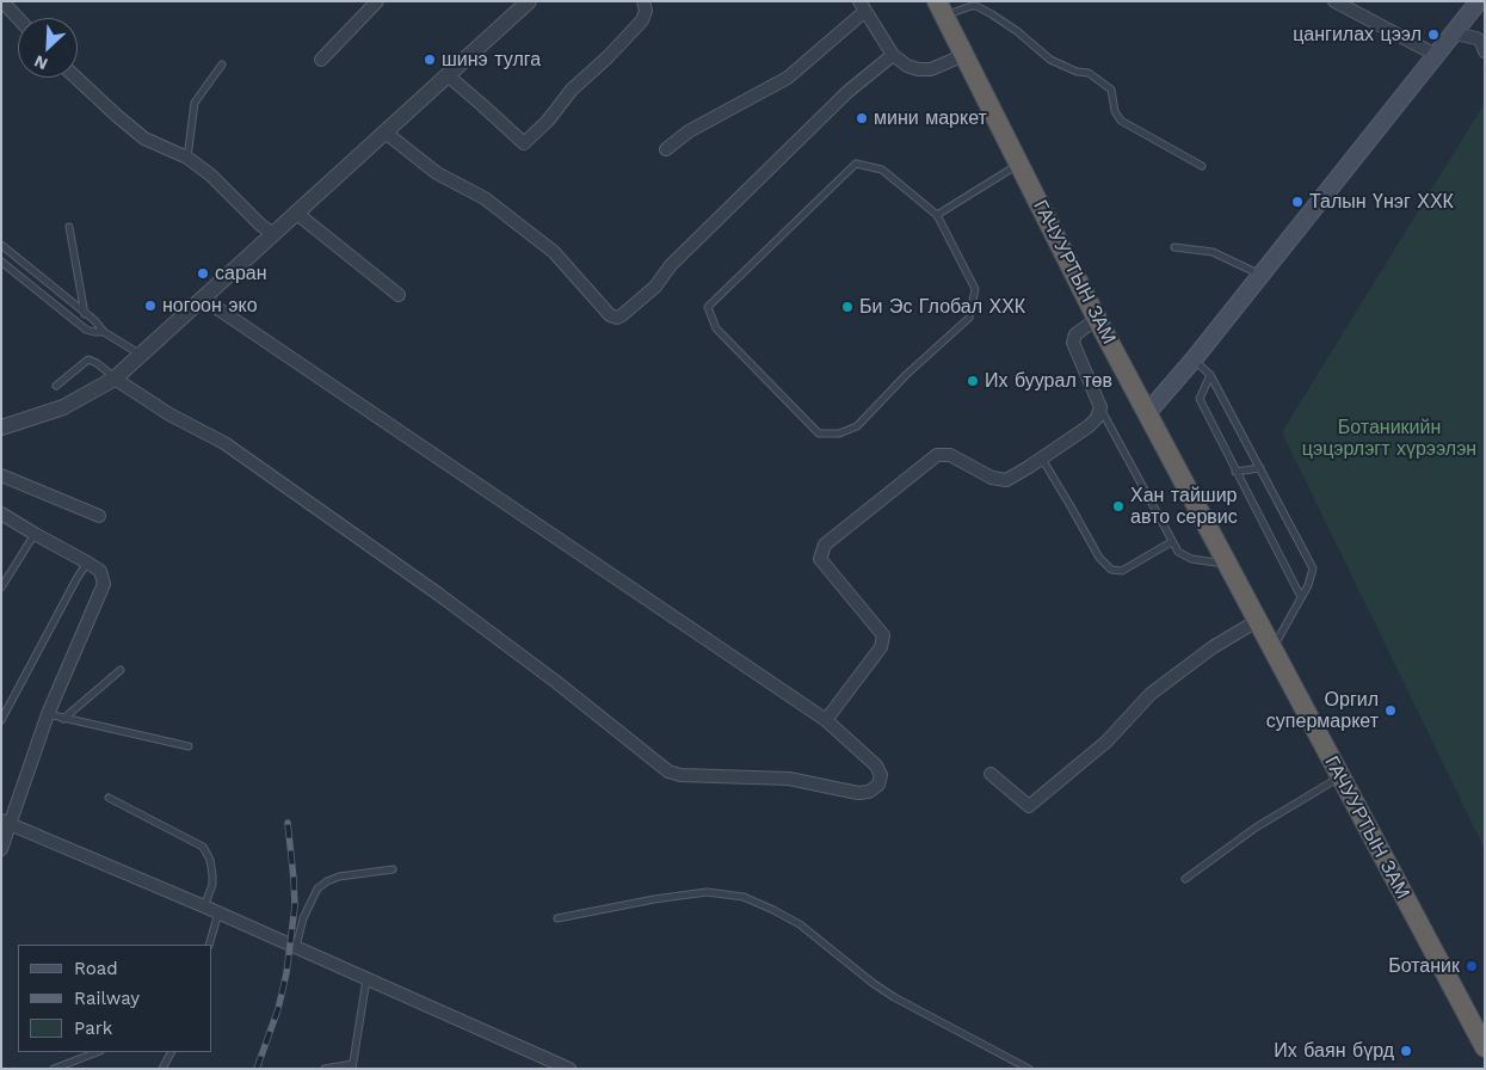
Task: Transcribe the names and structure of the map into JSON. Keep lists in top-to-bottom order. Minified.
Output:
{"streets":{"highway":["ГАЧУУРТЫН ЗАМ"]},"parks":["Ботаникийн цэцэрлэгт хүрээлэн"],"places":["цангилах цээл","шинэ тулга","мини маркет","Талын Үнэг ХХК","саран","ногоон эко","Би Эс Глобал ХХК","Их буурал төв","Хан тайшир авто сервис","Оргил супермаркет","Ботаник","Их баян бүрд"],"legend":["Road","Railway","Park"],"north":"bottom left"}
